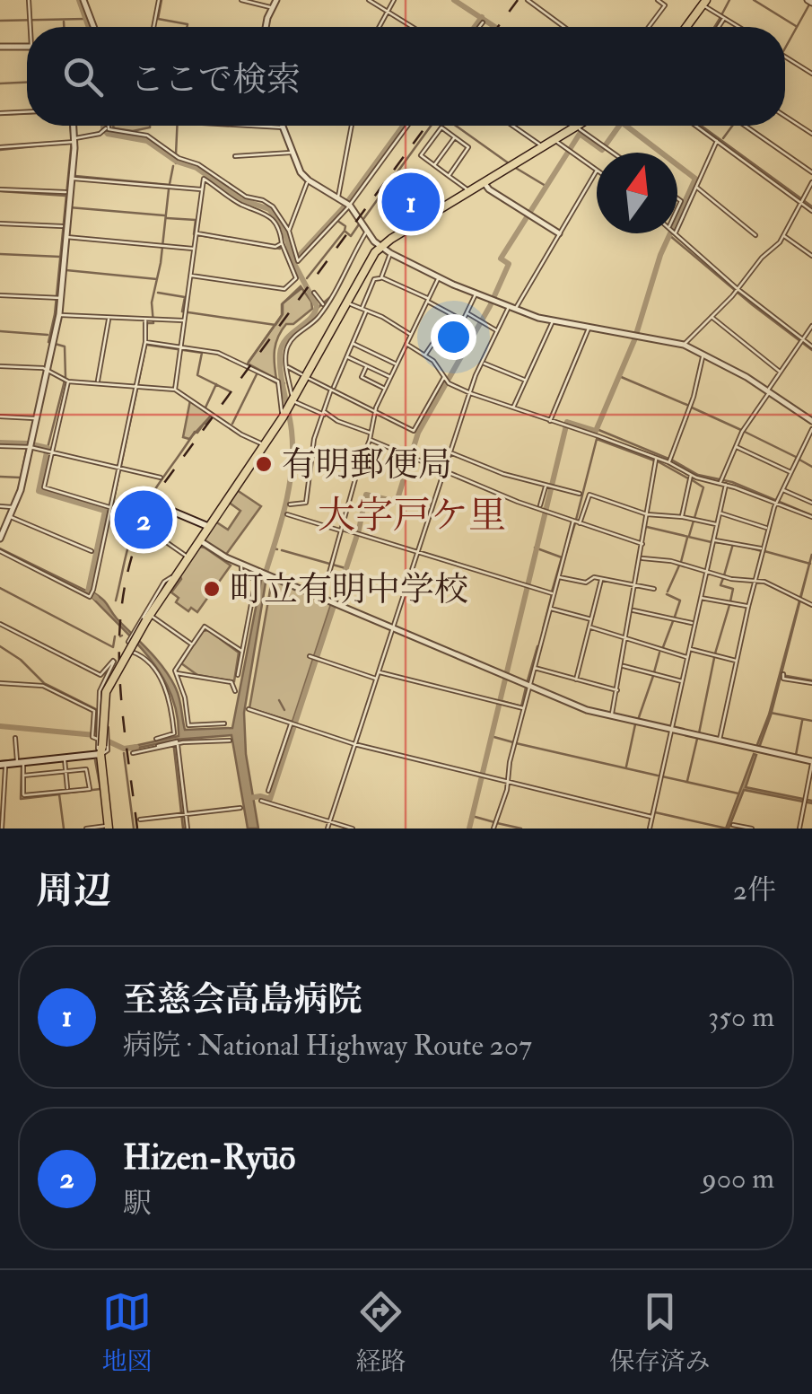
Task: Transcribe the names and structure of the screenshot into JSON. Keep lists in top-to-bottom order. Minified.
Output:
{"districts":["大字戸ケ里"],"places":["有明郵便局","町立有明中学校"],"north":"top","page":{"search":"ここで検索","pins":["1","2"],"heading":["周辺","2件"],"list":[{"mark":"1","name":"至慈会高島病院","note":"病院 · National Highway Route 207","value":"350 m"},{"mark":"2","name":"Hizen-Ryūō","note":"駅","value":"900 m"}],"nav":["地図","経路","保存済み"]}}
